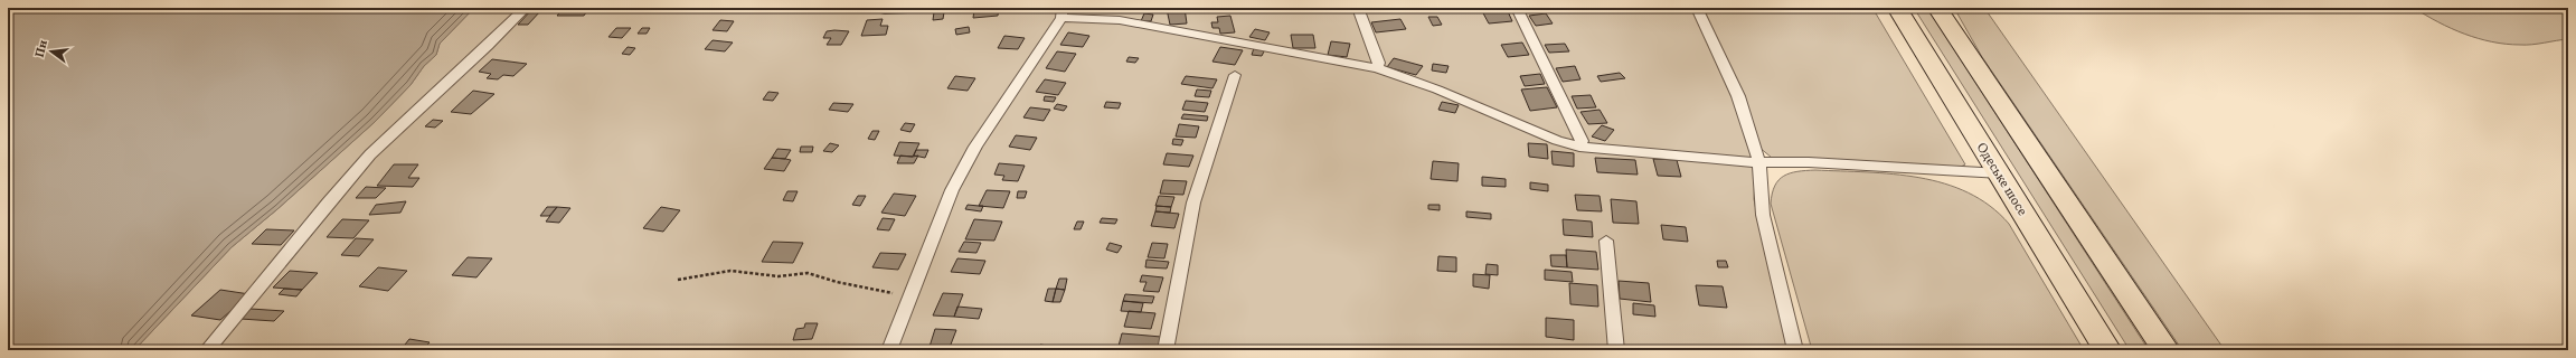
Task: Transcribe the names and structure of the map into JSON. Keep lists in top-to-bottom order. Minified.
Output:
{"streets":{"highway":["Одеське шосе"]},"north":"left"}
